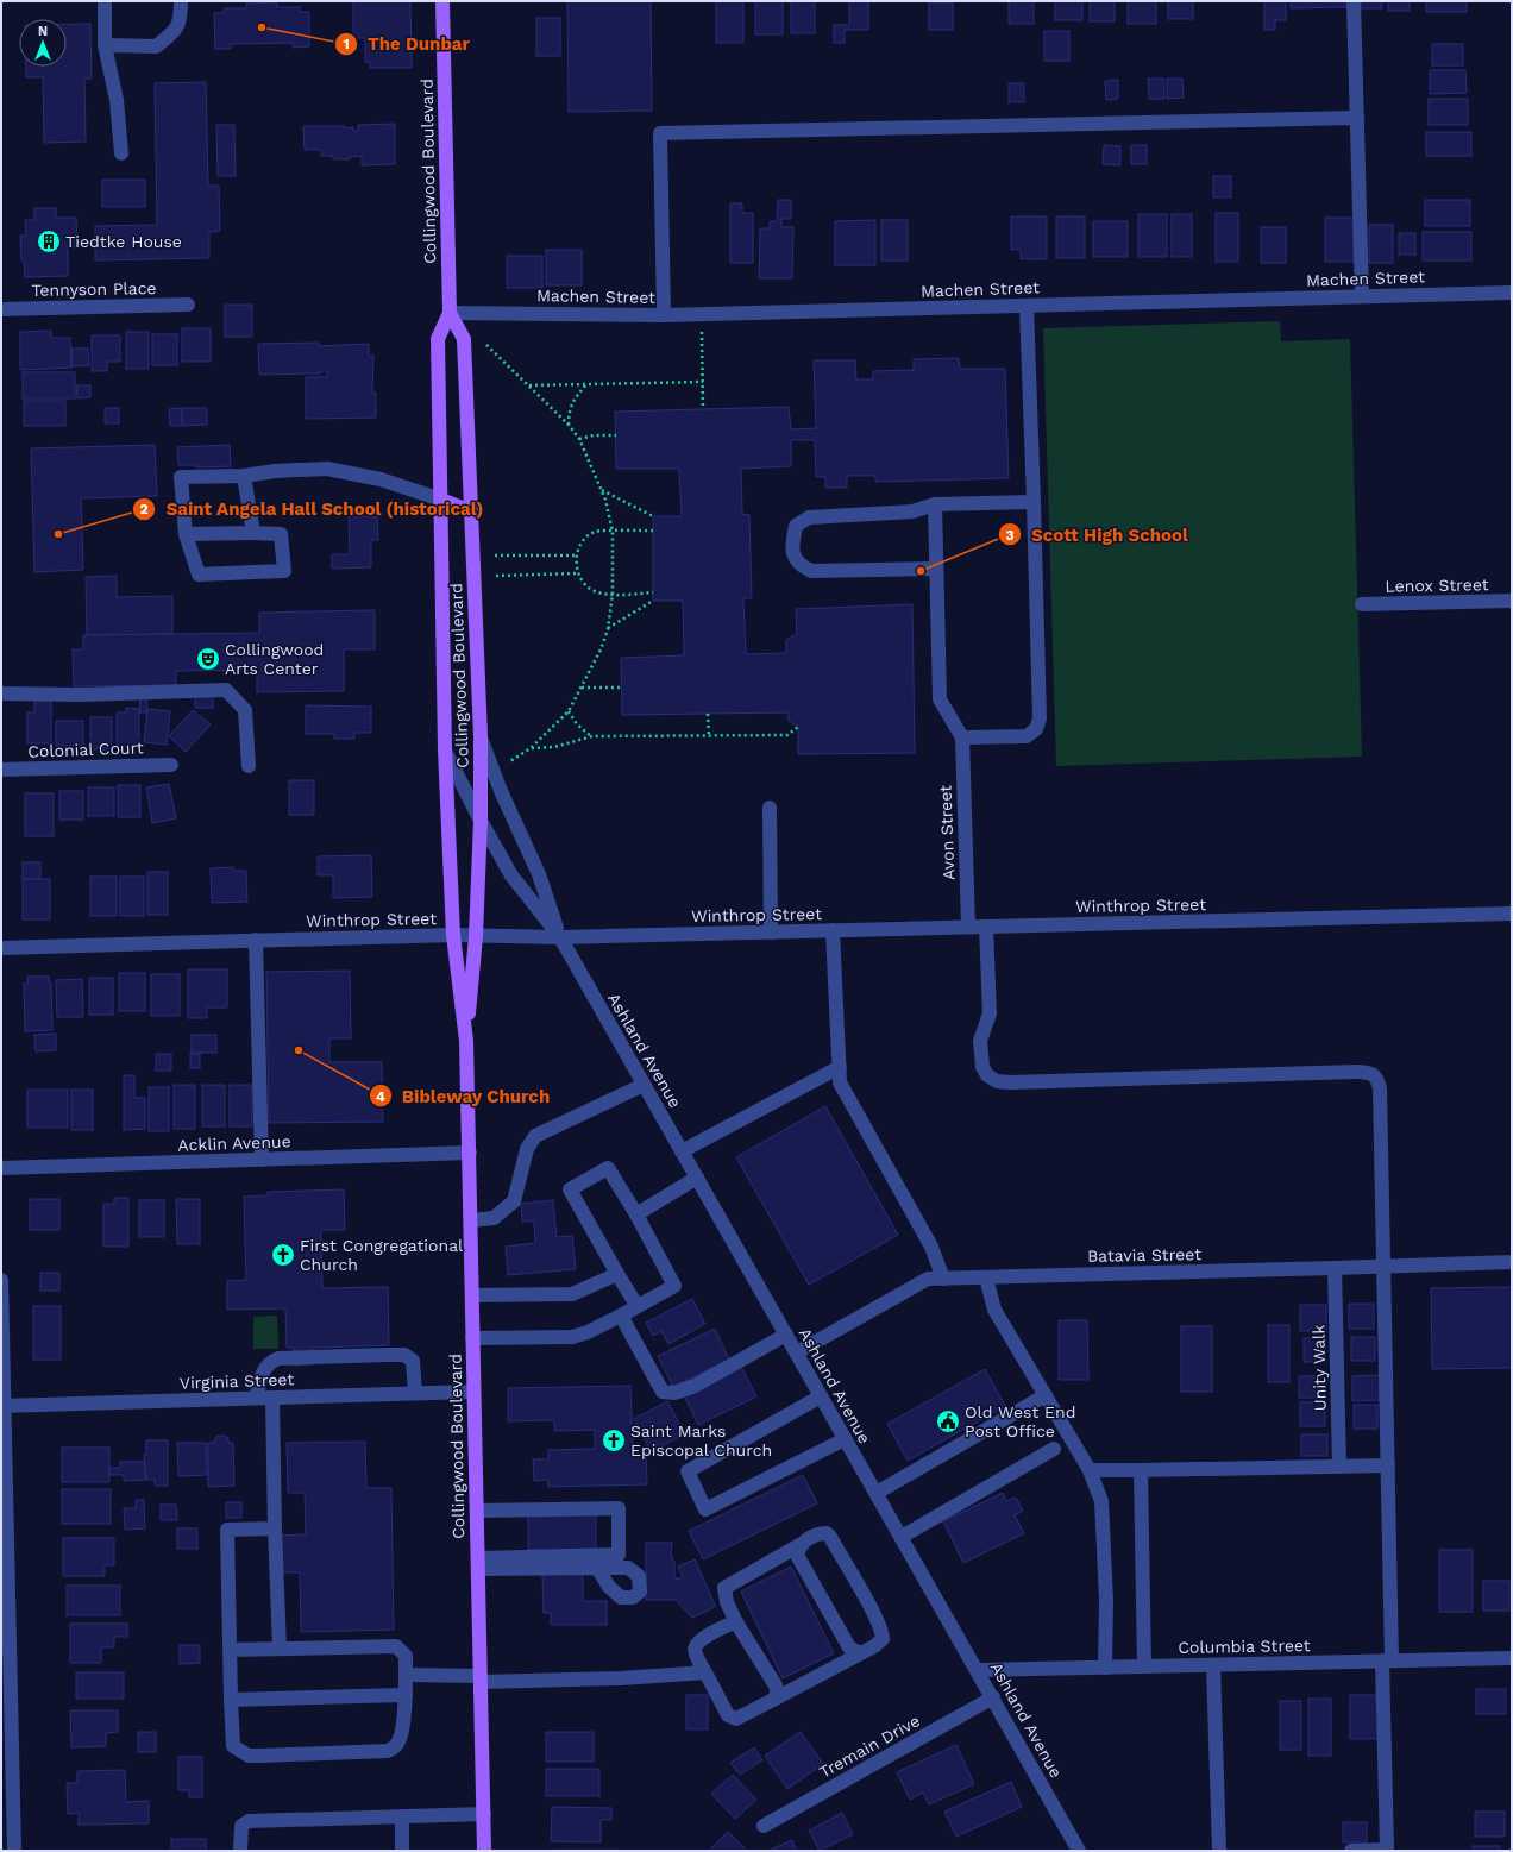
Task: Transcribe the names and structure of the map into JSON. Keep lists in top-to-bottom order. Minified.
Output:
{"streets":{"main road":["Collingwood Boulevard"],"street":["Machen Street","Tennyson Place","Lenox Street","Colonial Court","Avon Street","Winthrop Street","Ashland Avenue","Acklin Avenue","Batavia Street","Unity Walk","Virginia Street","Columbia Street","Tremain Drive"]},"crossings":[["Collingwood Boulevard","Machen Street"],["Collingwood Boulevard","Winthrop Street"],["Collingwood Boulevard","Ashland Avenue"],["Collingwood Boulevard","Acklin Avenue"],["Collingwood Boulevard","Virginia Street"],["Avon Street","Winthrop Street"],["Winthrop Street","Ashland Avenue"],["Ashland Avenue","Batavia Street"],["Ashland Avenue","Columbia Street"],["Ashland Avenue","Tremain Drive"],["Batavia Street","Unity Walk"]],"places":{"other":["The Dunbar","Saint Angela Hall School (historical)","Scott High School","Bibleway Church"],"building":["Tiedtke House"],"theatre":["Collingwood Arts Center"],"church":["First Congregational Church","Saint Marks Episcopal Church"],"public building":["Old West End Post Office"]},"north":"top"}
